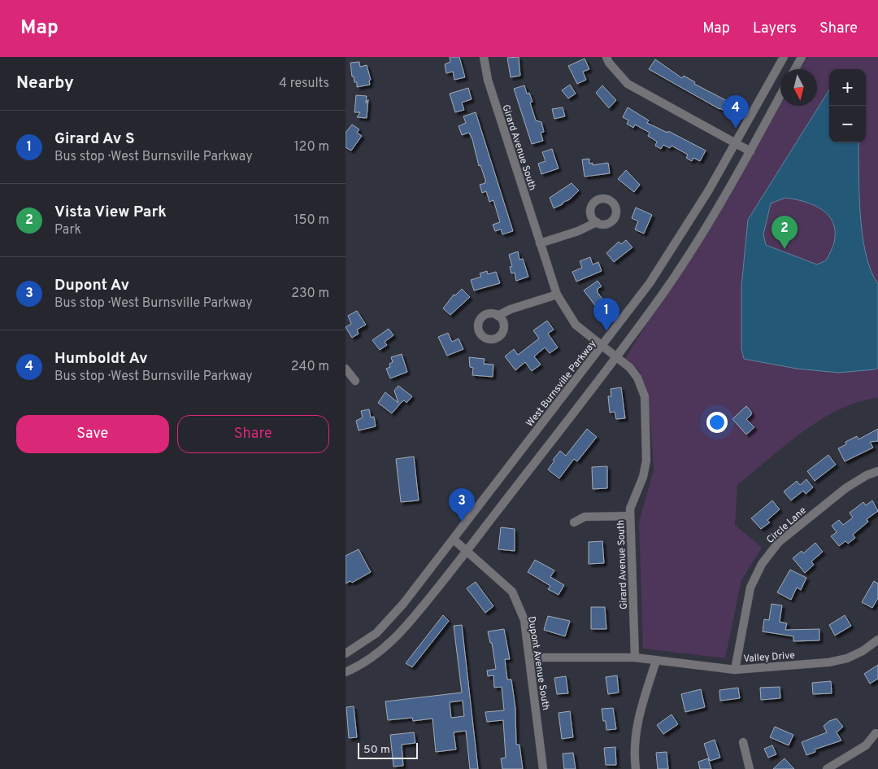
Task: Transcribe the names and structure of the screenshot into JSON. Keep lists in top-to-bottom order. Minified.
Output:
{"streets":{"street":["Girard Avenue South","West Burnsville Parkway","Circle Lane","Valley Drive","Dupont Avenue South"]},"crossings":[["Girard Avenue South","West Burnsville Parkway"],["Girard Avenue South","Valley Drive"],["West Burnsville Parkway","Dupont Avenue South"],["Circle Lane","Valley Drive"],["Valley Drive","Dupont Avenue South"]],"scale_bar":"50 m","north":"bottom","page":{"header":"Map","nav":["Map","Layers","Share"],"heading":["Nearby","4 results"],"map_buttons":["+","−"],"pins":["4","2","1","3"],"list":[{"mark":"1","name":"Girard Av S","note":"Bus stop · West Burnsville Parkway","value":"120 m"},{"mark":"2","name":"Vista View Park","note":"Park","value":"150 m"},{"mark":"3","name":"Dupont Av","note":"Bus stop · West Burnsville Parkway","value":"230 m"},{"mark":"4","name":"Humboldt Av","note":"Bus stop · West Burnsville Parkway","value":"240 m"}],"buttons":["Save","Share"],"scale":"50 m"}}
